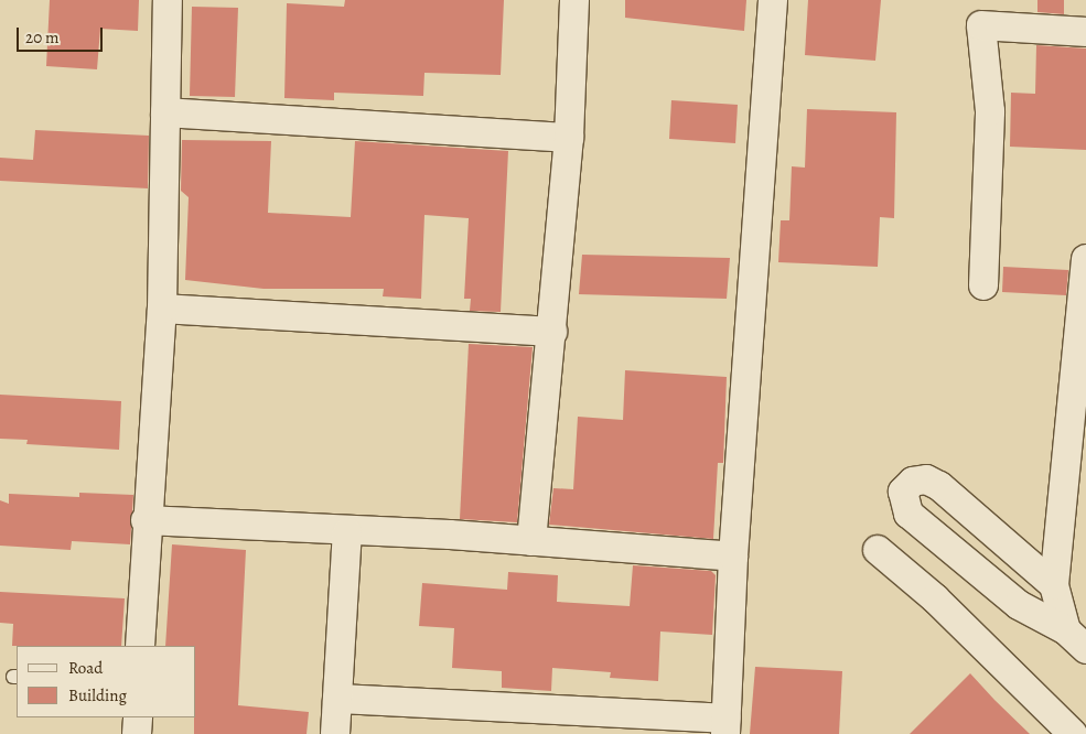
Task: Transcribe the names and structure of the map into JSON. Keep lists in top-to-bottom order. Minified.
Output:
{"legend":["Road","Building"],"scale_bar":"20 m"}
